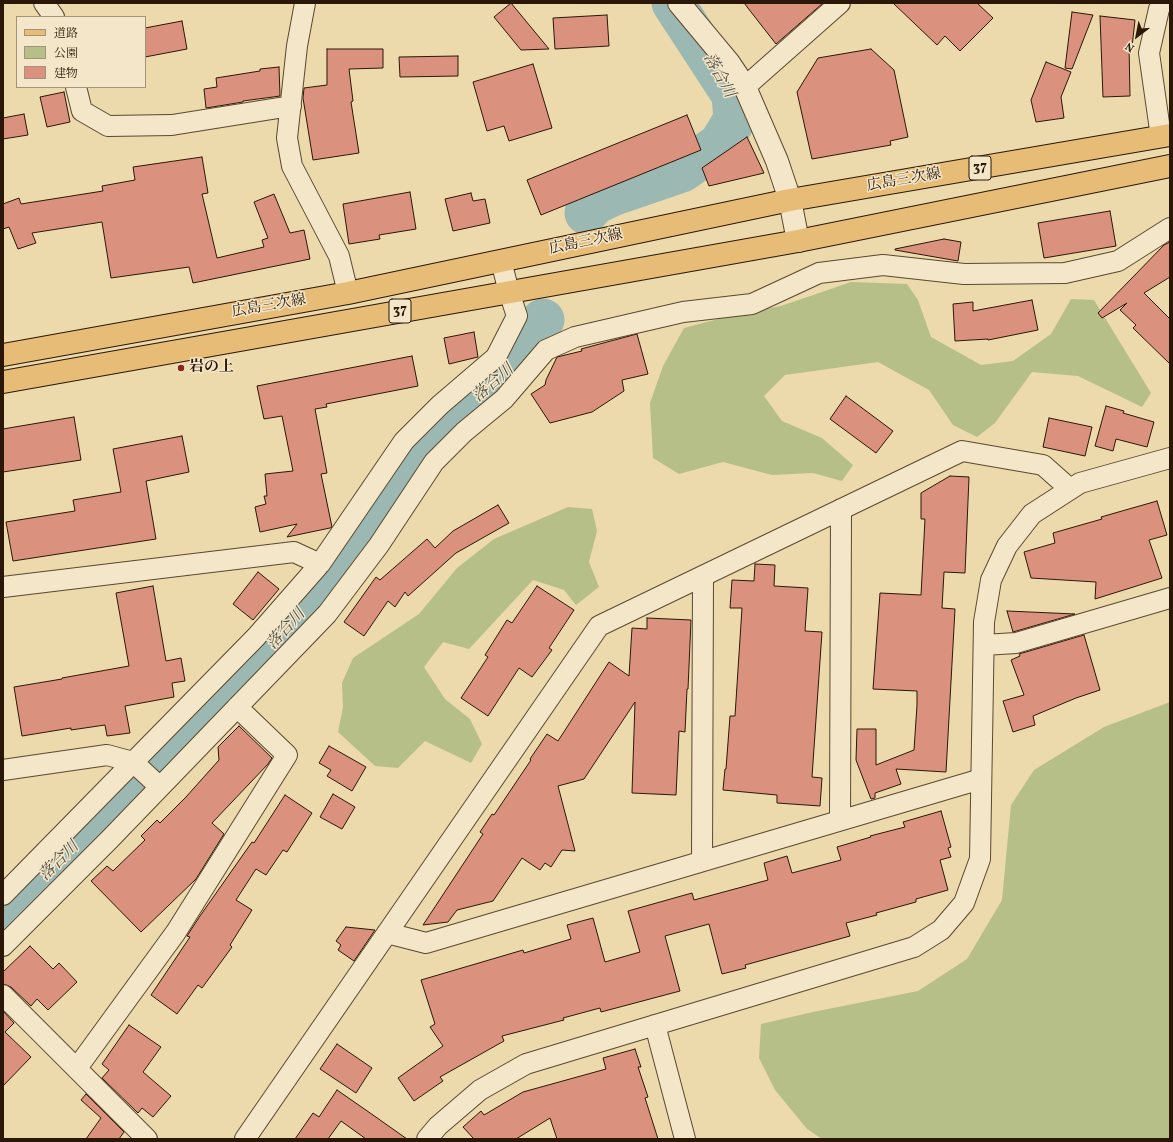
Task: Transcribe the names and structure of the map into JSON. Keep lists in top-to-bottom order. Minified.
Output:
{"streets":{"main road":["37","広島三次線"]},"water":["落合川"],"places":["岩の上"],"legend":["道路","公園","建物"],"north":"bottom left"}
